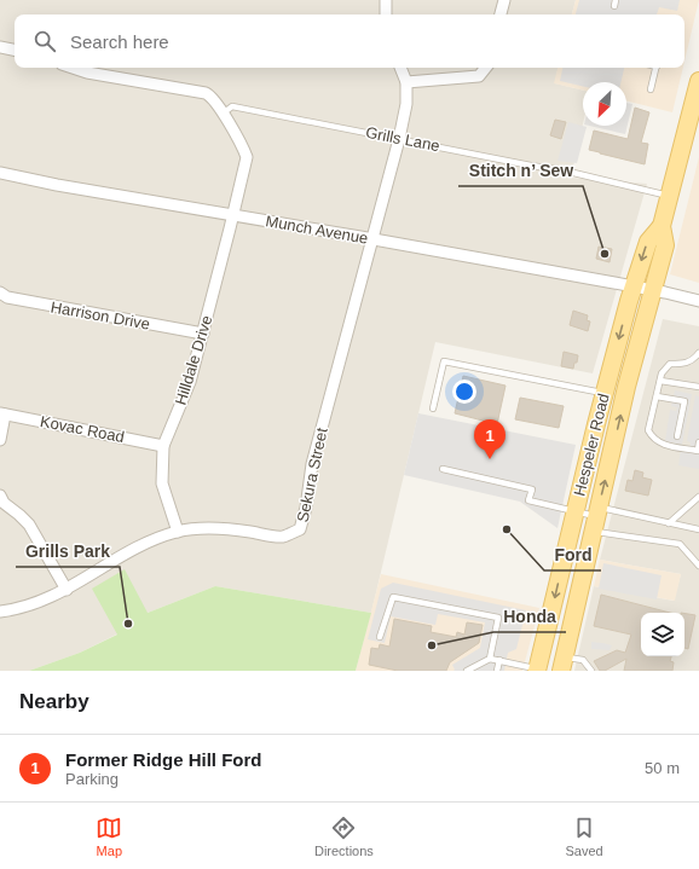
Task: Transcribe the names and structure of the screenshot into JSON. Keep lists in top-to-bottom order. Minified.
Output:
{"streets":{"main road":["Hespeler Road"],"street":["Munch Avenue","Harrison Drive","Hilldale Drive","Kovac Road","Sekura Street"],"lane":["Grills Lane"]},"crossings":[["Grills Lane","Hilldale Drive"],["Grills Lane","Hespeler Road"],["Grills Lane","Sekura Street"],["Munch Avenue","Hilldale Drive"],["Munch Avenue","Hespeler Road"],["Munch Avenue","Sekura Street"],["Harrison Drive","Hilldale Drive"],["Hilldale Drive","Kovac Road"],["Hilldale Drive","Sekura Street"]],"places":["Stitch n’ Sew","Ford","Grills Park","Honda"],"north":"bottom left","page":{"search":"Search here","pins":"1","heading":"Nearby","list":[{"mark":"1","name":"Former Ridge Hill Ford","note":"Parking","value":"50 m"}],"nav":["Map","Directions","Saved"]}}
